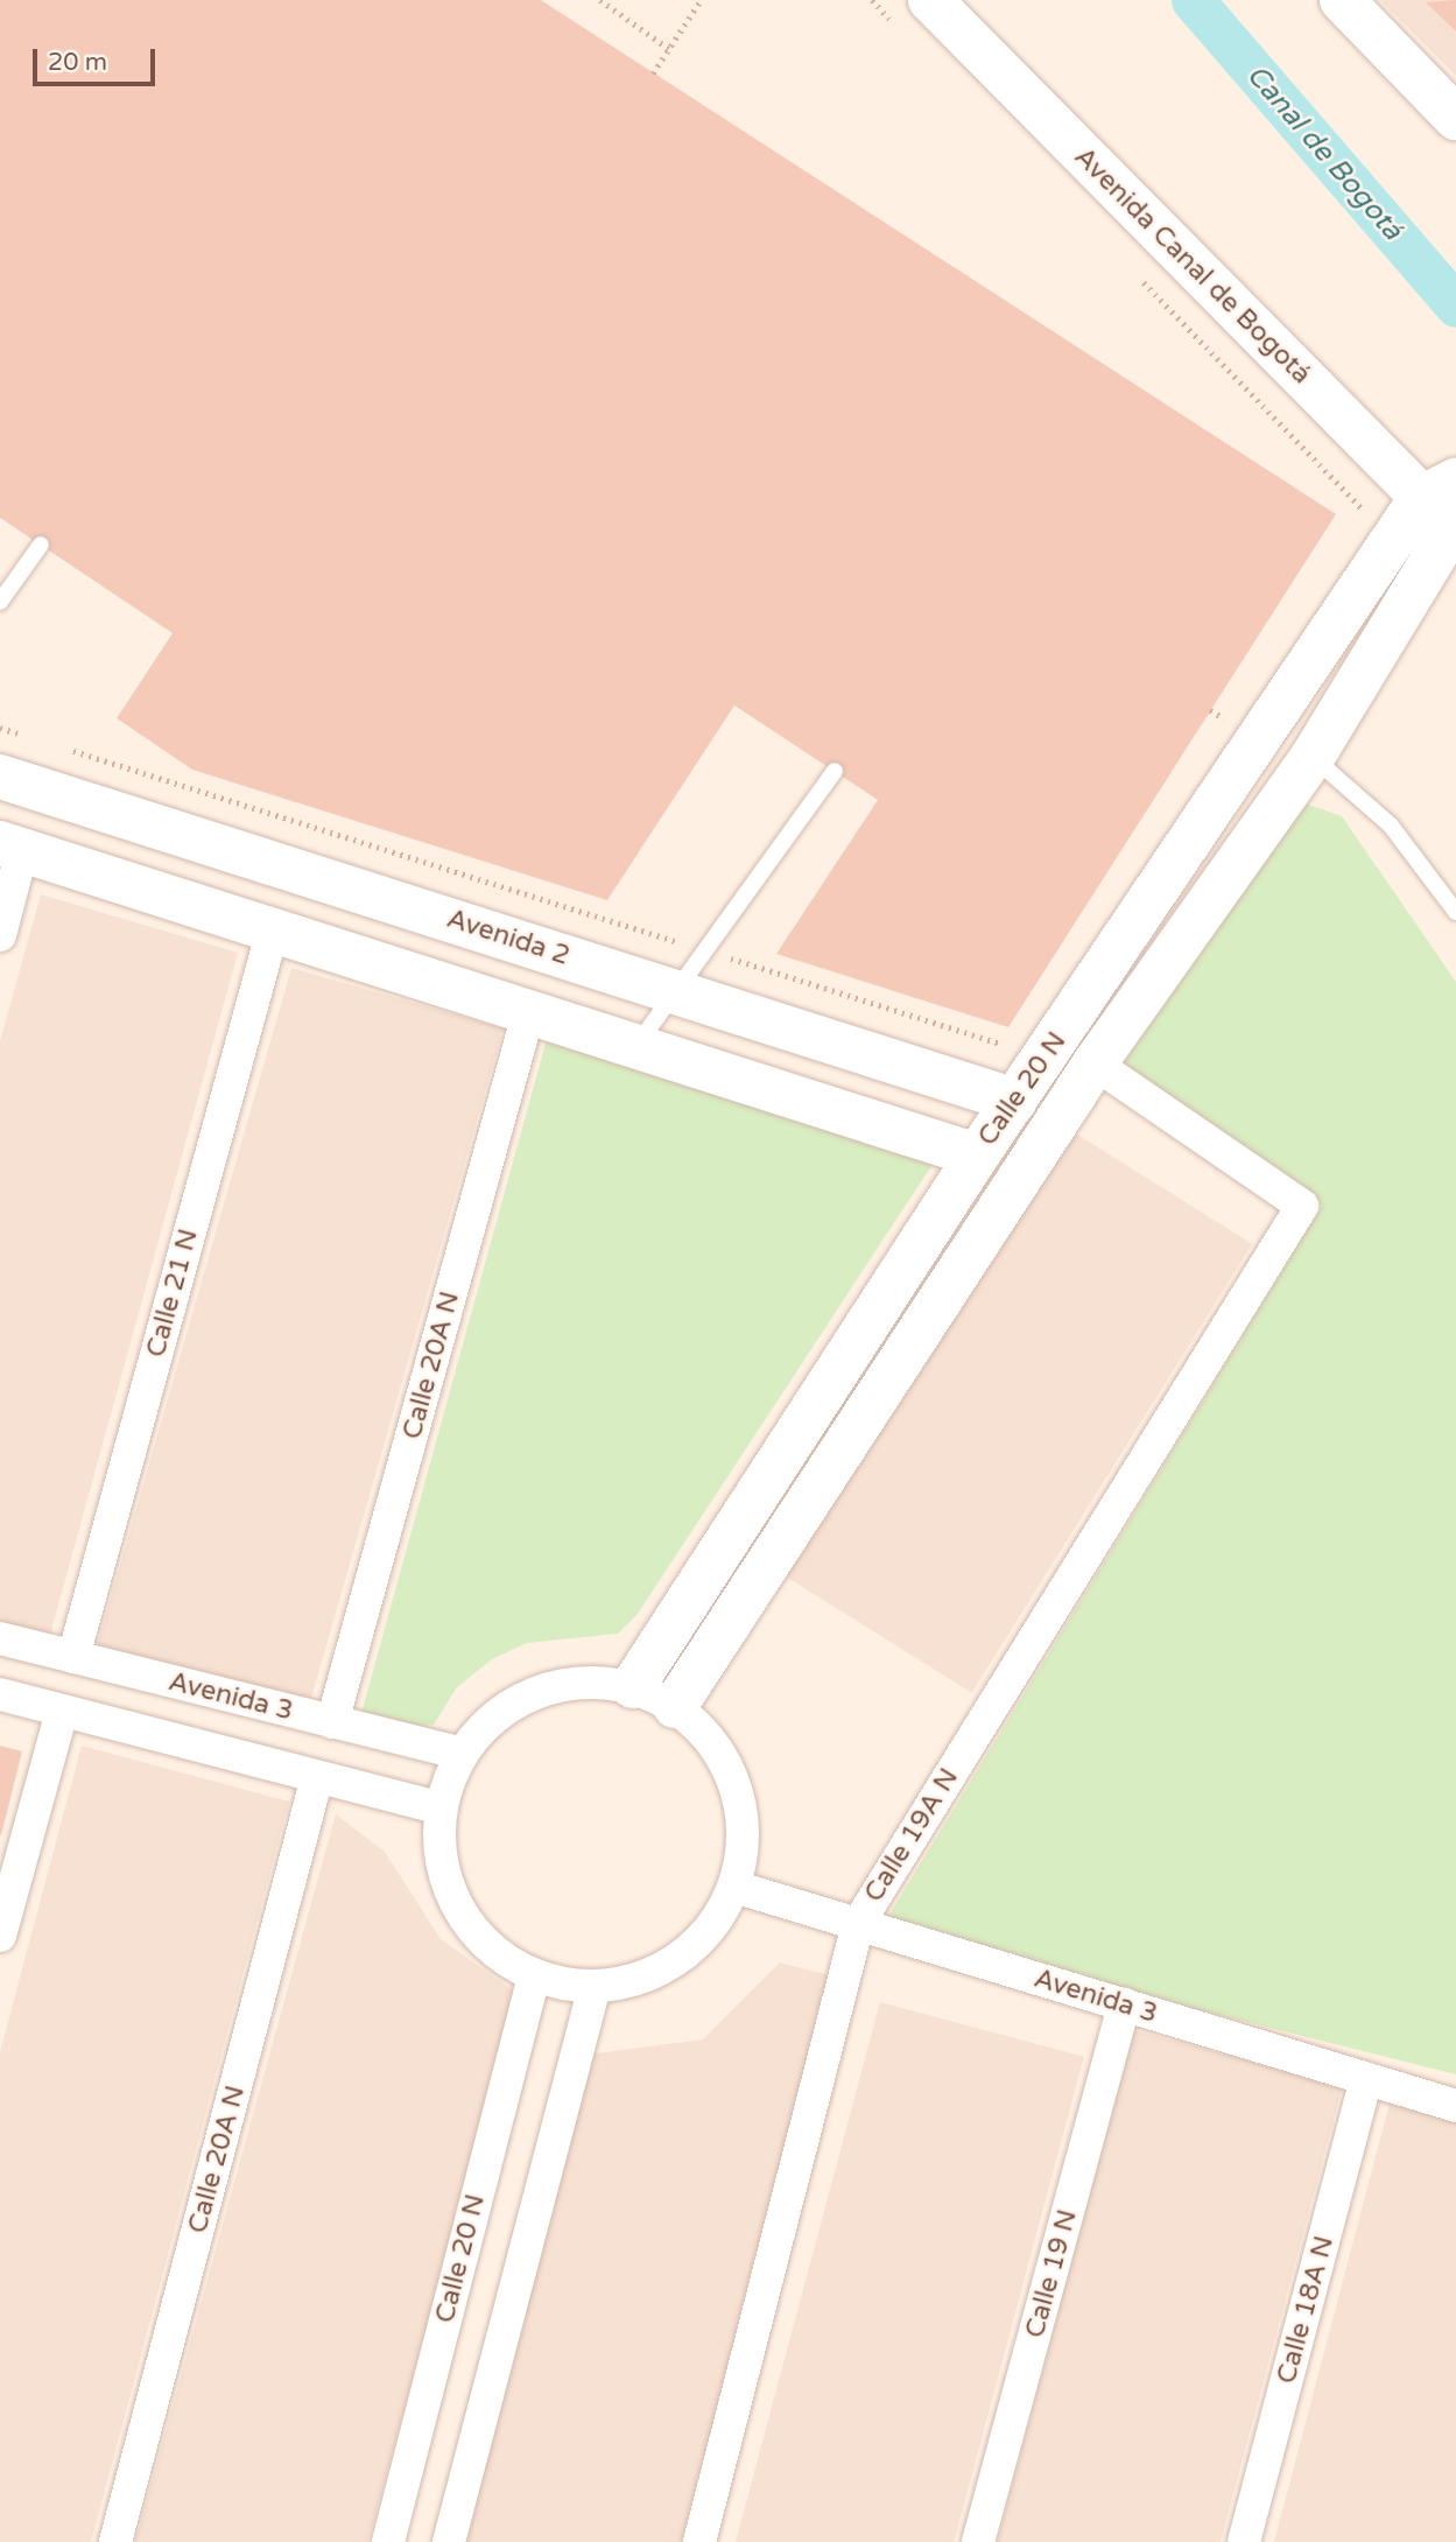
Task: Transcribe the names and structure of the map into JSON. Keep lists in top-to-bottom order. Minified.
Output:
{"streets":{"street":["Avenida Canal de Bogotá","Avenida 2","Calle 20 N","Calle 21 N","Calle 20A N","Avenida 3","Calle 19A N","Calle 19 N","Calle 18A N"]},"crossings":[["Avenida Canal de Bogotá","Calle 20 N"],["Avenida 2","Calle 20 N"],["Calle 20 N","Calle 19A N"],["Calle 21 N","Avenida 3"],["Calle 20A N","Avenida 3"],["Avenida 3","Calle 19A N"],["Avenida 3","Calle 19 N"],["Avenida 3","Calle 18A N"]],"water":["Canal de Bogotá"],"scale_bar":"20 m"}
